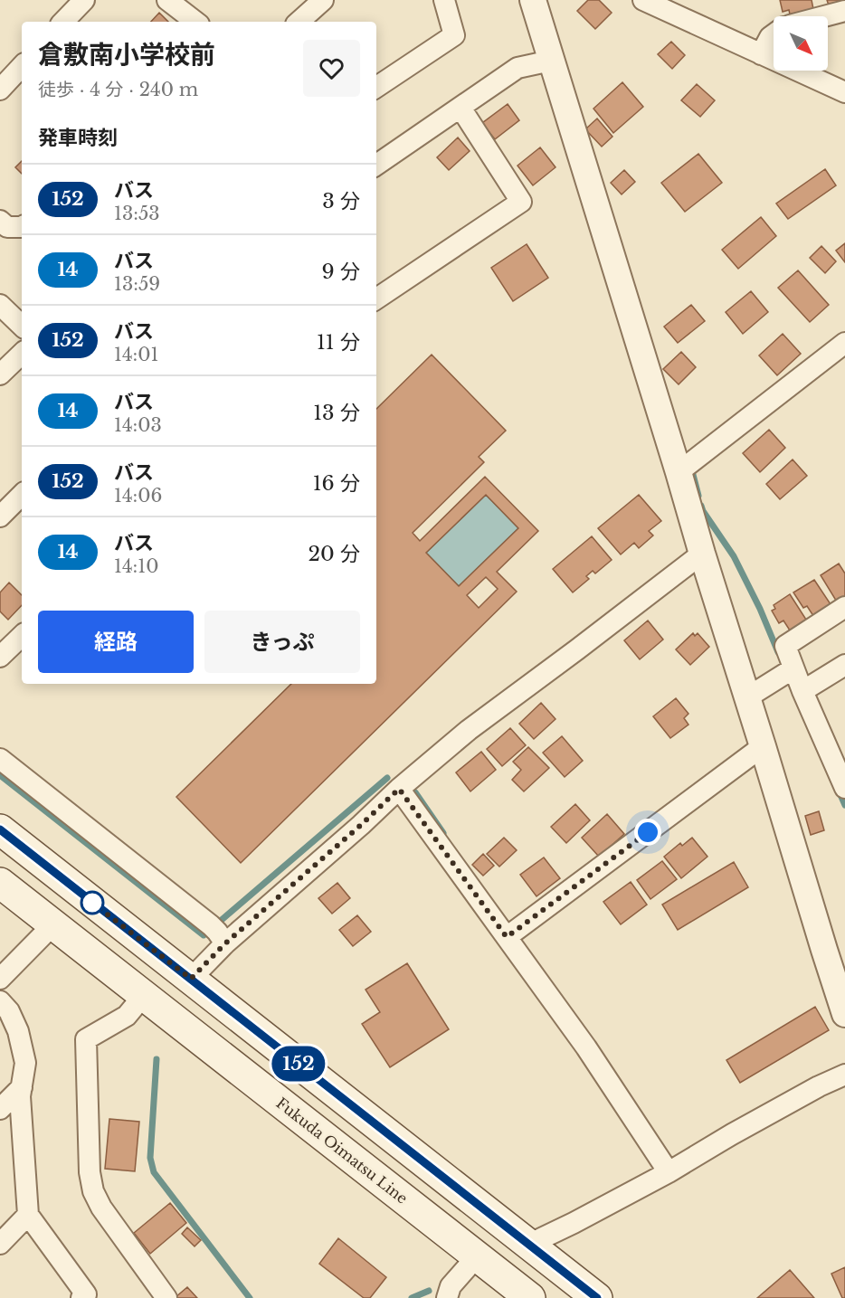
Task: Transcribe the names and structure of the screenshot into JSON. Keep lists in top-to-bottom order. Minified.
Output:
{"streets":{"main road":["Fukuda Oimatsu Line"]},"lines":["bus line 152"],"north":"bottom right","page":{"on_map":"152","heading":[["倉敷南小学校前","徒歩 · 4 分 · 240 m"],"発車時刻"],"list":[{"mark":"152","name":"バス","note":"13:53","value":"3 分"},{"mark":"14","name":"バス","note":"13:59","value":"9 分"},{"mark":"152","name":"バス","note":"14:01","value":"11 分"},{"mark":"14","name":"バス","note":"14:03","value":"13 分"},{"mark":"152","name":"バス","note":"14:06","value":"16 分"},{"mark":"14","name":"バス","note":"14:10","value":"20 分"}],"buttons":["経路","きっぷ"]}}
